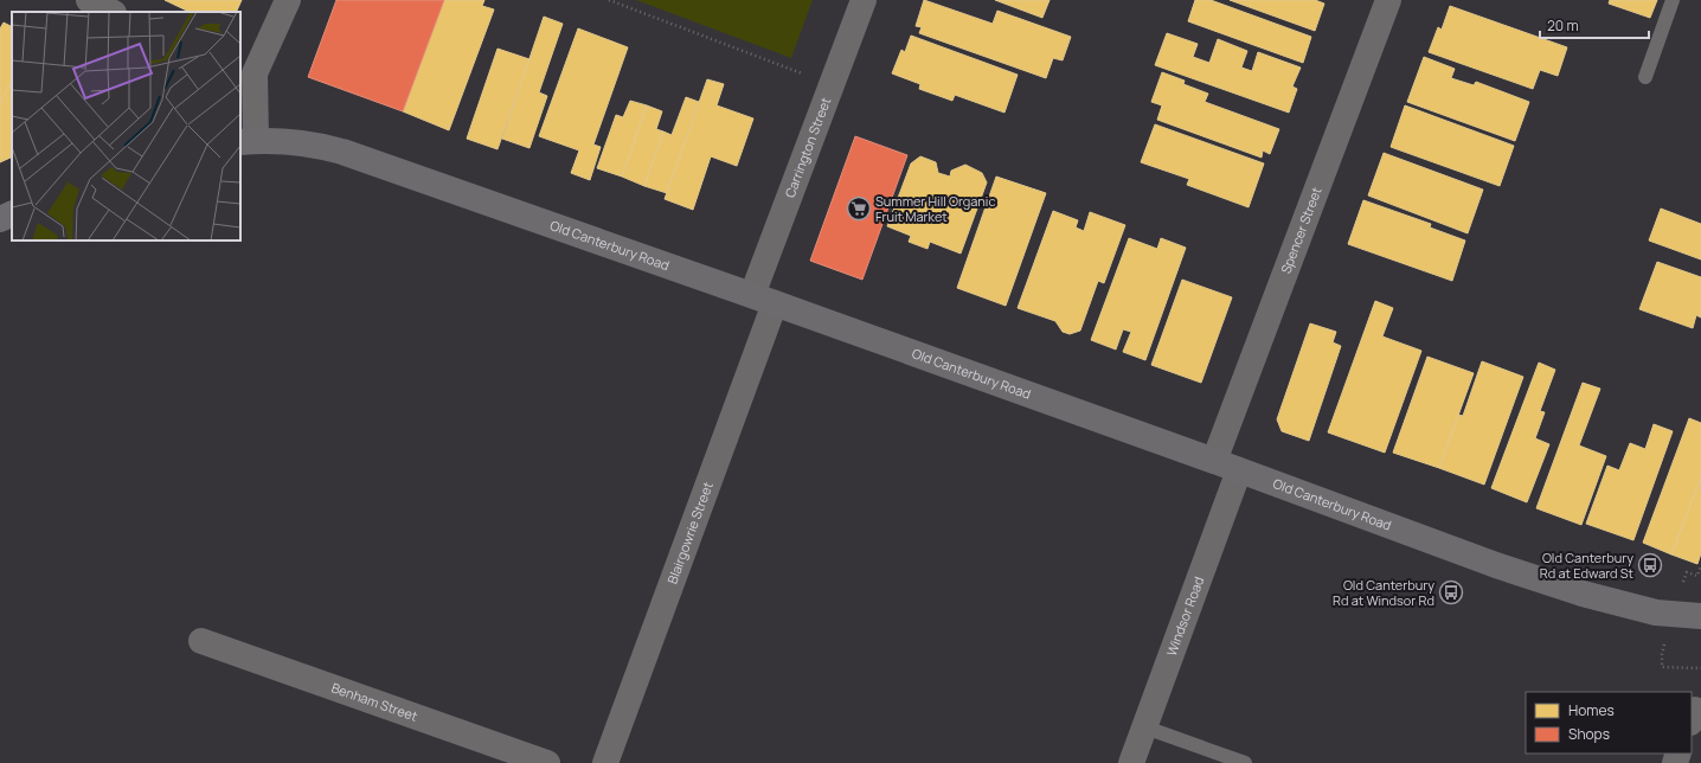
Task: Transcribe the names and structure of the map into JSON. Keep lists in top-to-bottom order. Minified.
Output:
{"streets":{"main road":["Old Canterbury Road"],"street":["Carrington Street","Spencer Street","Blairgowrie Street","Windsor Road","Benham Street"]},"crossings":[["Carrington Street","Old Canterbury Road"],["Carrington Street","Blairgowrie Street"],["Spencer Street","Old Canterbury Road"],["Old Canterbury Road","Blairgowrie Street"],["Old Canterbury Road","Windsor Road"]],"places":{"supermarket":["Summer Hill Organic Fruit Market"],"bus stop":["Old Canterbury Rd at Edward St","Old Canterbury Rd at Windsor Rd"]},"legend":["Homes","Shops"],"scale_bar":"20 m"}
